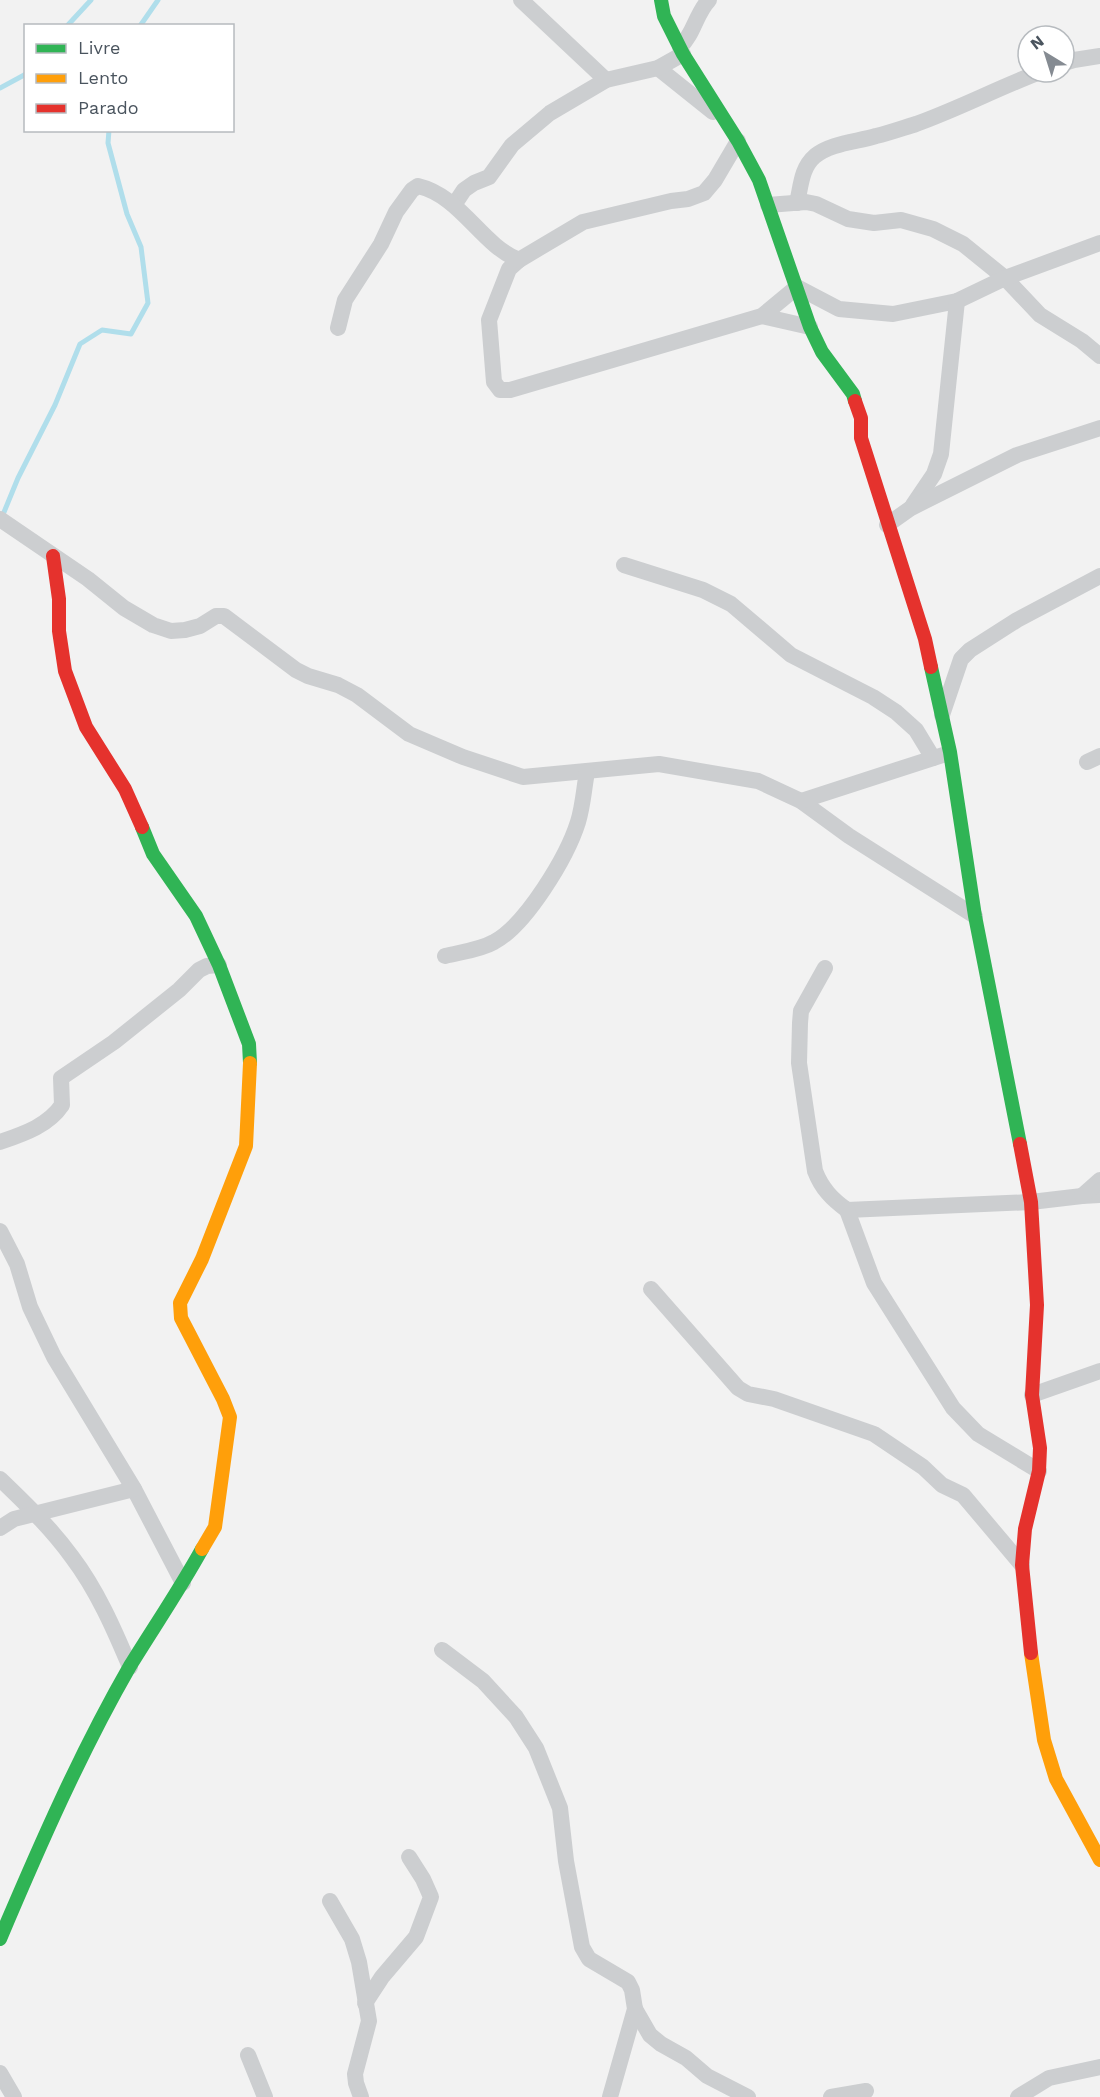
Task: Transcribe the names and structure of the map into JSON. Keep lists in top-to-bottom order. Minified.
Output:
{"legend":["Livre","Lento","Parado"],"north":"top left"}
